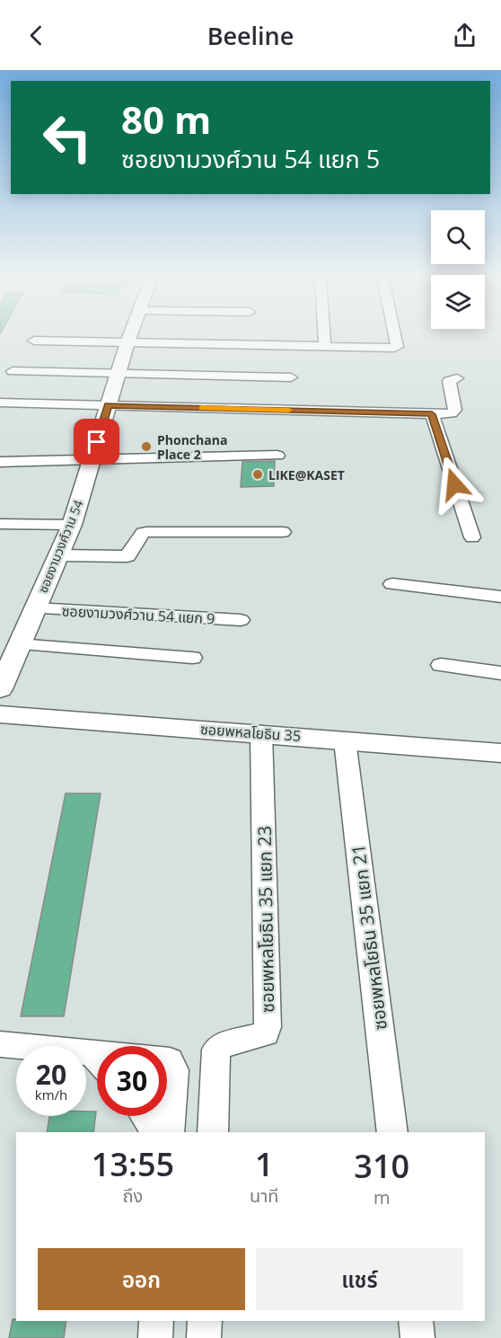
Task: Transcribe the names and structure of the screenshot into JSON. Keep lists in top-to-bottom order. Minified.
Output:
{"streets":{"street":["ซอยงามวงศ์วาน 54","ซอยงามวงศ์วาน 54 แยก 9","ซอยพหลโยธิน 35","ซอยพหลโยธิน 35 แยก 23","ซอยพหลโยธิน 35 แยก 21"]},"crossings":[["ซอยงามวงศ์วาน 54","ซอยงามวงศ์วาน 54 แยก 9"],["ซอยพหลโยธิน 35","ซอยพหลโยธิน 35 แยก 23"],["ซอยพหลโยธิน 35","ซอยพหลโยธิน 35 แยก 21"]],"places":["Phonchana Place 2","LIKE@KASET"],"page":{"header":"Beeline","turn":["80 m","ซอยงามวงศ์วาน 54 แยก 5"],"speed":"20 km/h","limit":"30","eta":["13:55","ถึง","1","นาที","310","m"],"buttons":["ออก","แชร์"]}}
